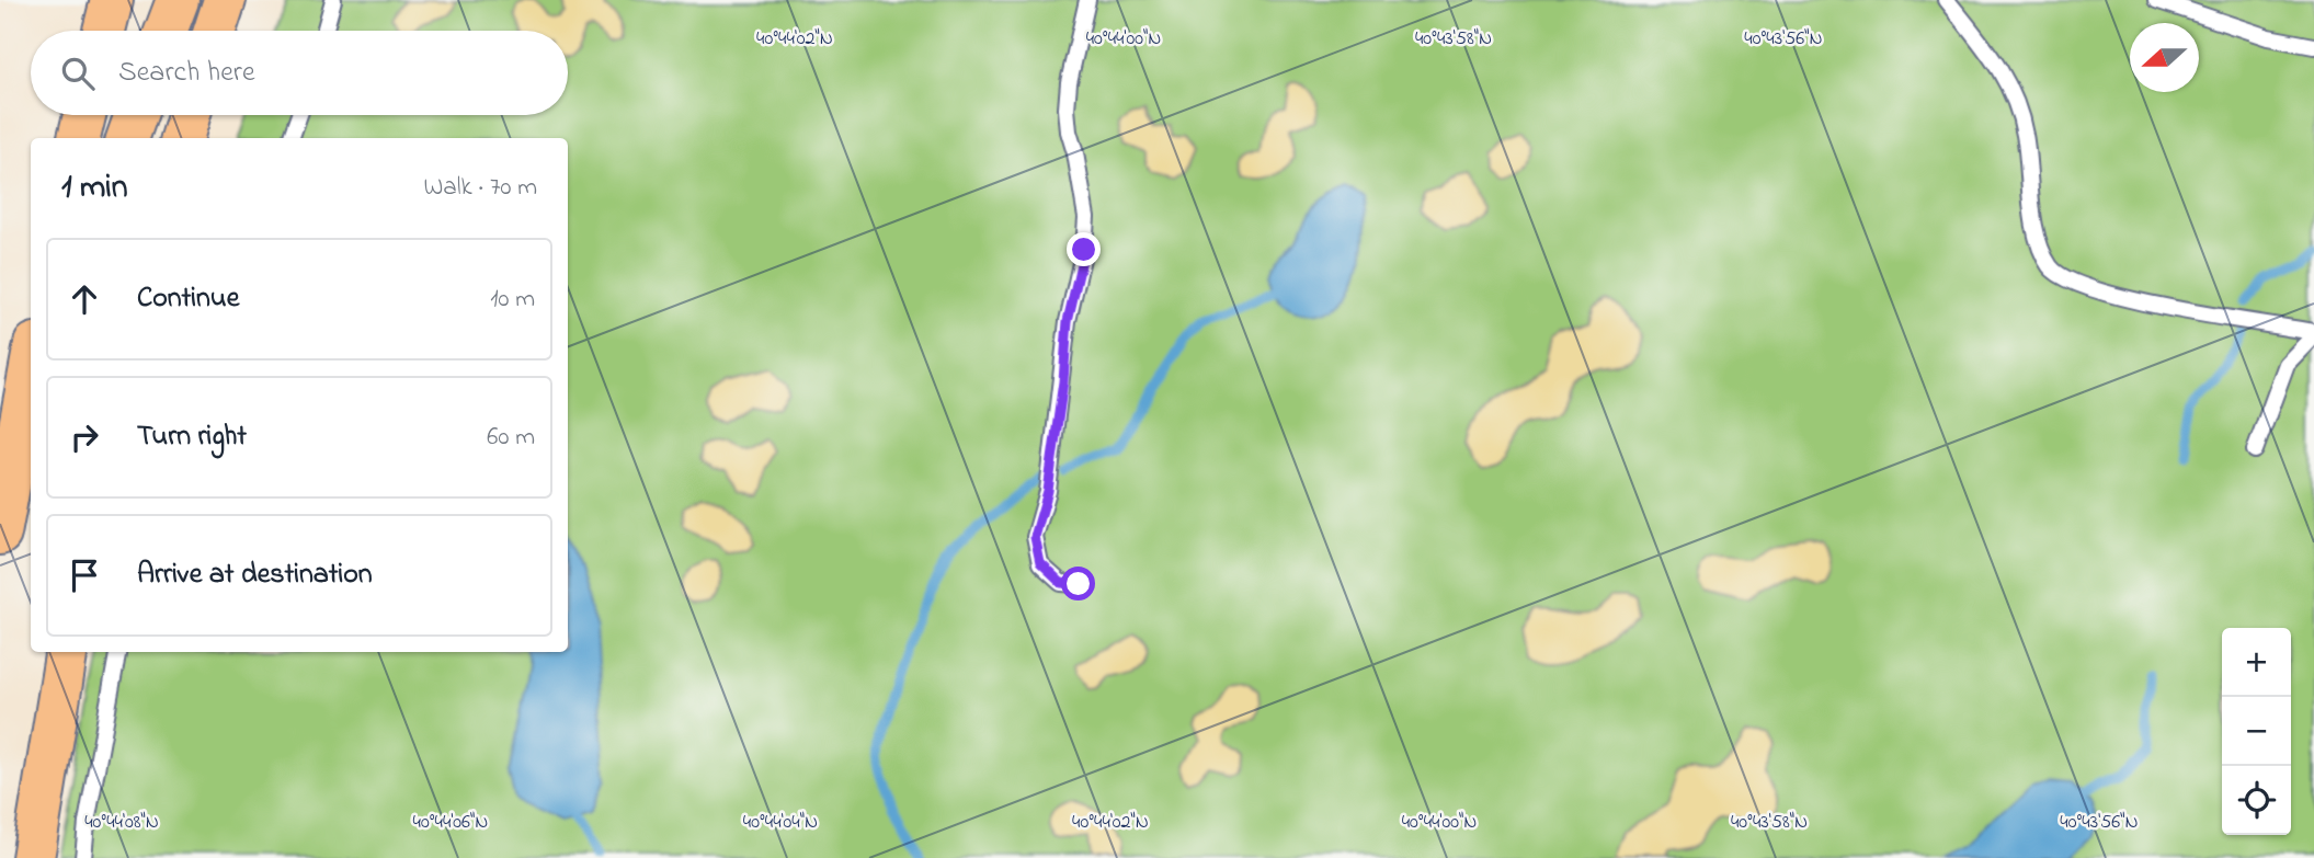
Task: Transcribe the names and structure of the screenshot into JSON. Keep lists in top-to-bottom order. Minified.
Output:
{"north":"left","page":{"search":"Search here","heading":["1 min","Walk · 70 m"],"list":[["Continue","10 m"],["Turn right","60 m"],"Arrive at destination"],"map_buttons":["+","−"]},"coordinates":["40°44'02\"N","40°43'58\"N","40°44'00\"N","40°43'56\"N","40°44'08\"N","40°44'06\"N","40°44'04\"N"]}
